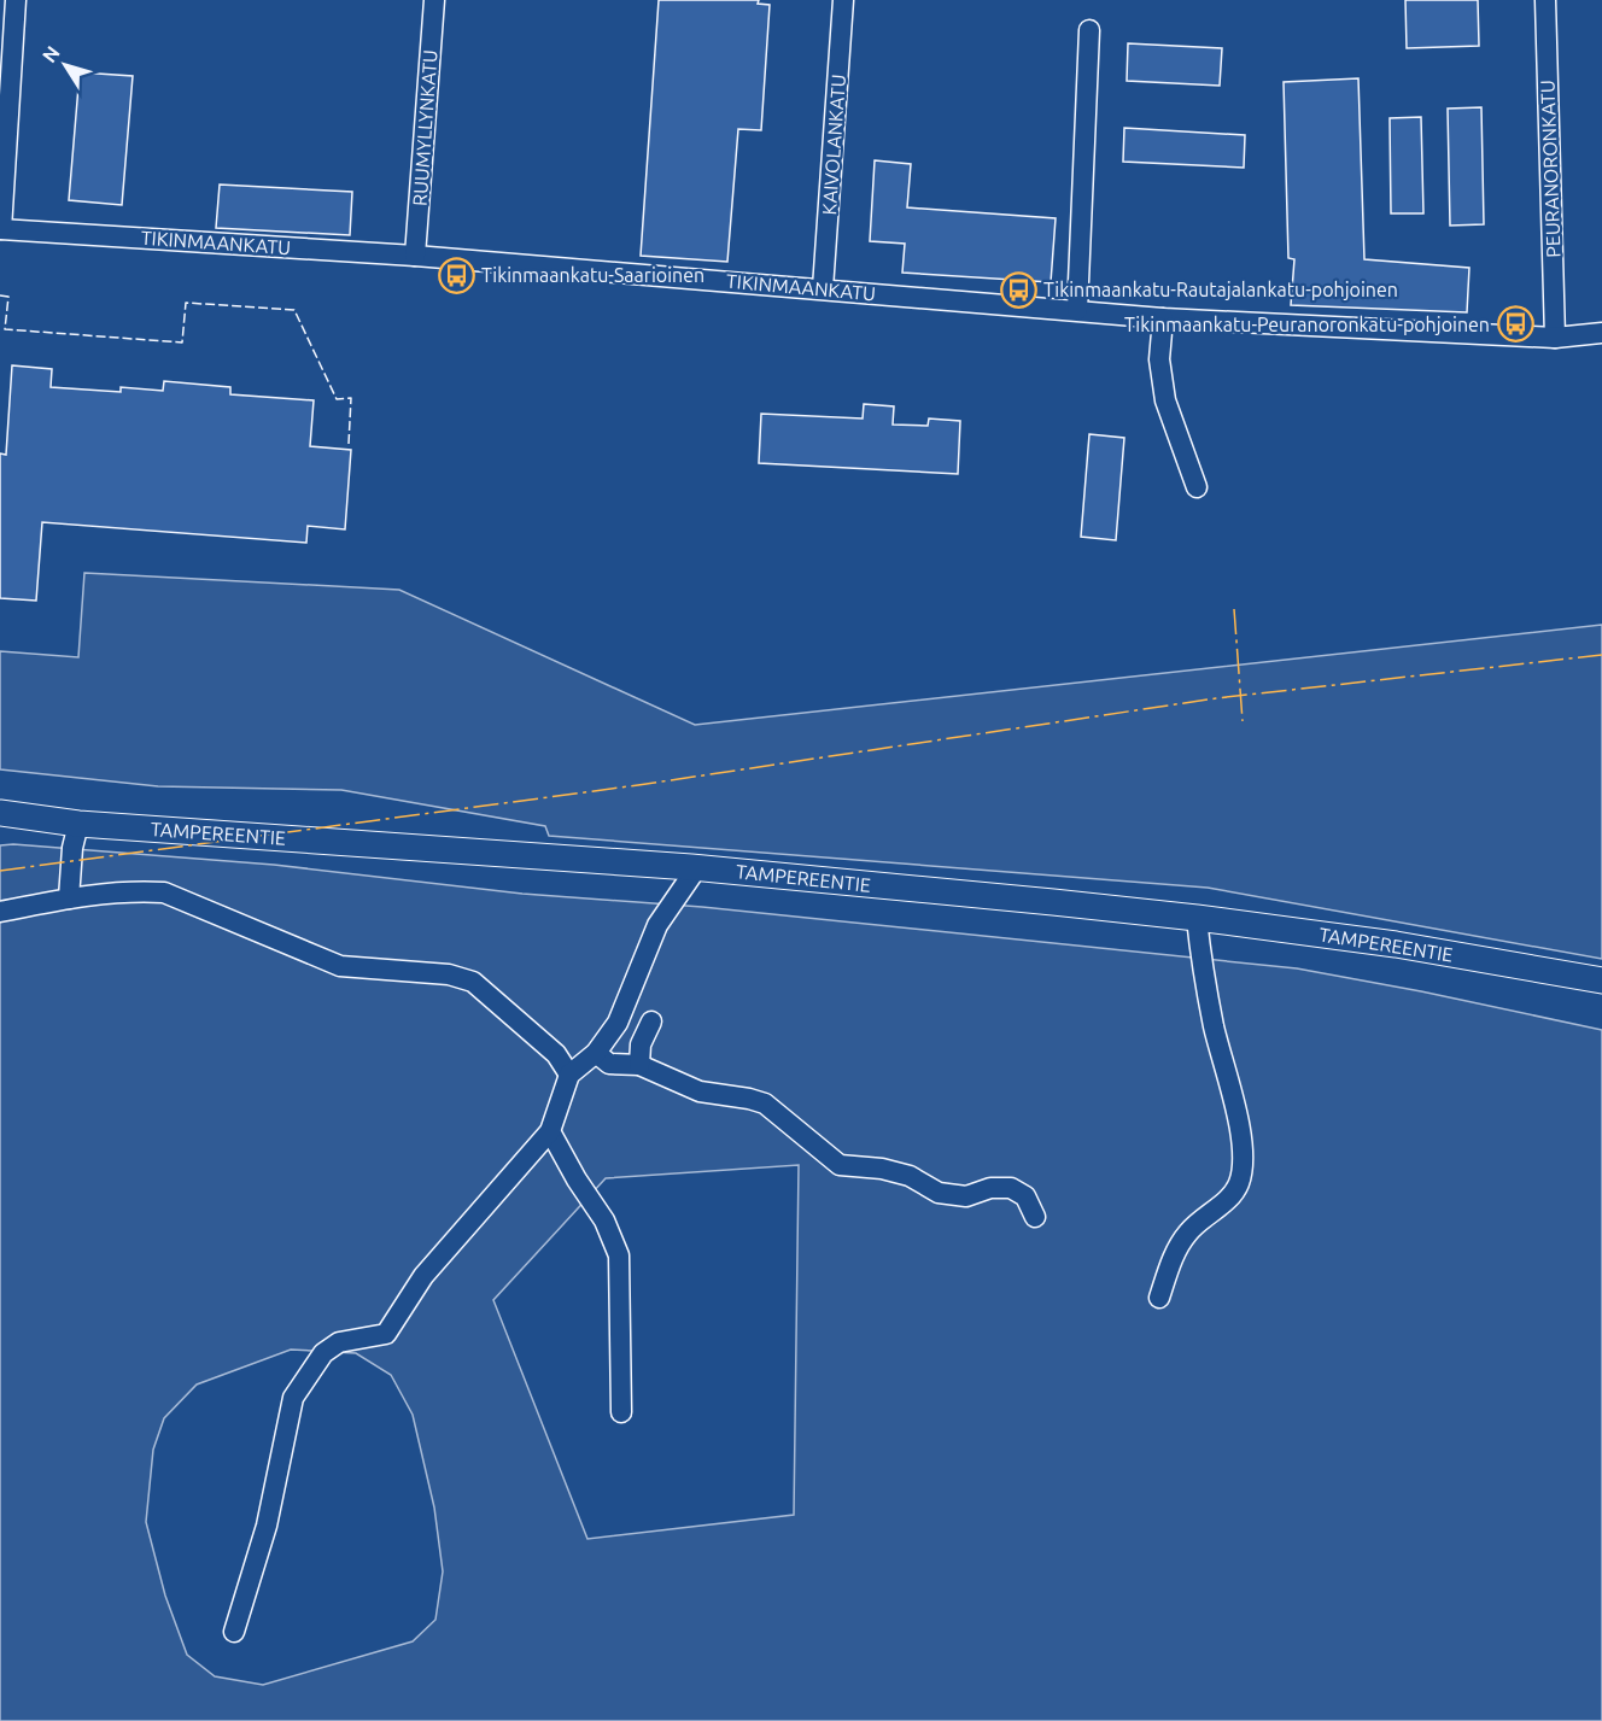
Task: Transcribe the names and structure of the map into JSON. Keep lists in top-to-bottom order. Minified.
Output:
{"streets":{"main road":["TAMPEREENTIE"],"street":["RUUMYLLYNKATU","KAIVOLANKATU","PEURANORONKATU","TIKINMAANKATU"]},"crossings":[["RUUMYLLYNKATU","TIKINMAANKATU"],["KAIVOLANKATU","TIKINMAANKATU"],["PEURANORONKATU","TIKINMAANKATU"]],"places":{"bus stop":["Tikinmaankatu-Saarioinen","Tikinmaankatu-Rautajalankatu-pohjoinen","Tikinmaankatu-Peuranoronkatu-pohjoinen"]},"north":"top left"}
